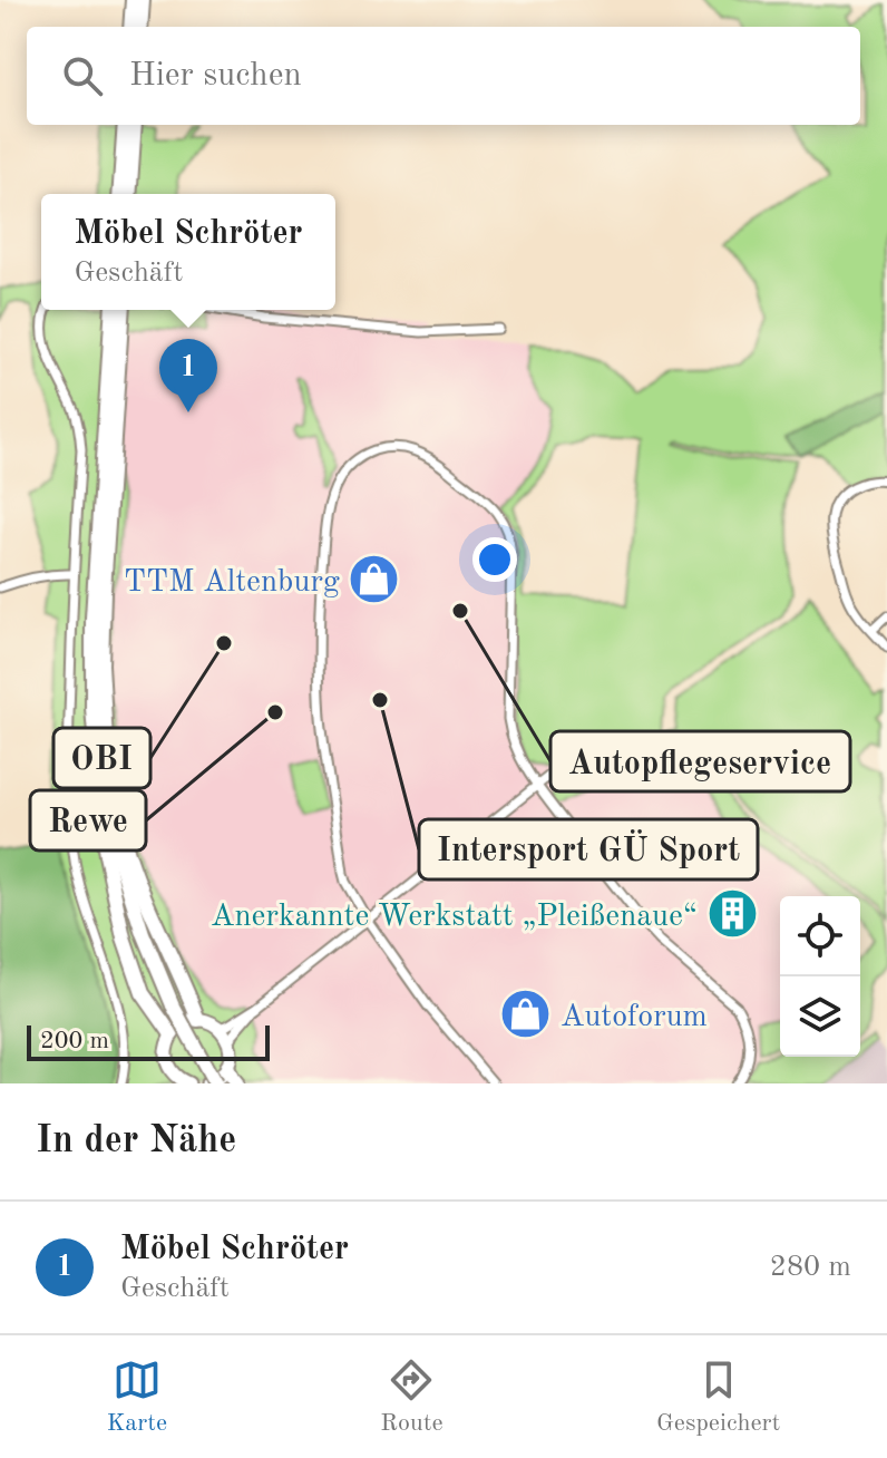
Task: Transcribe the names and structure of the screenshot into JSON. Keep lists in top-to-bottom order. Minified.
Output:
{"places":{"shop":["TTM Altenburg","Autoforum"],"other":["Autopflegeservice","OBI","Intersport GÜ Sport","Rewe"],"building":["Anerkannte Werkstatt „Pleißenaue“"]},"scale_bar":"200 m","page":{"search":"Hier suchen","popup":["Möbel Schröter","Geschäft"],"pins":"1","scale":"200 m","heading":"In der Nähe","list":[{"mark":"1","name":"Möbel Schröter","note":"Geschäft","value":"280 m"}],"nav":["Karte","Route","Gespeichert"]}}
